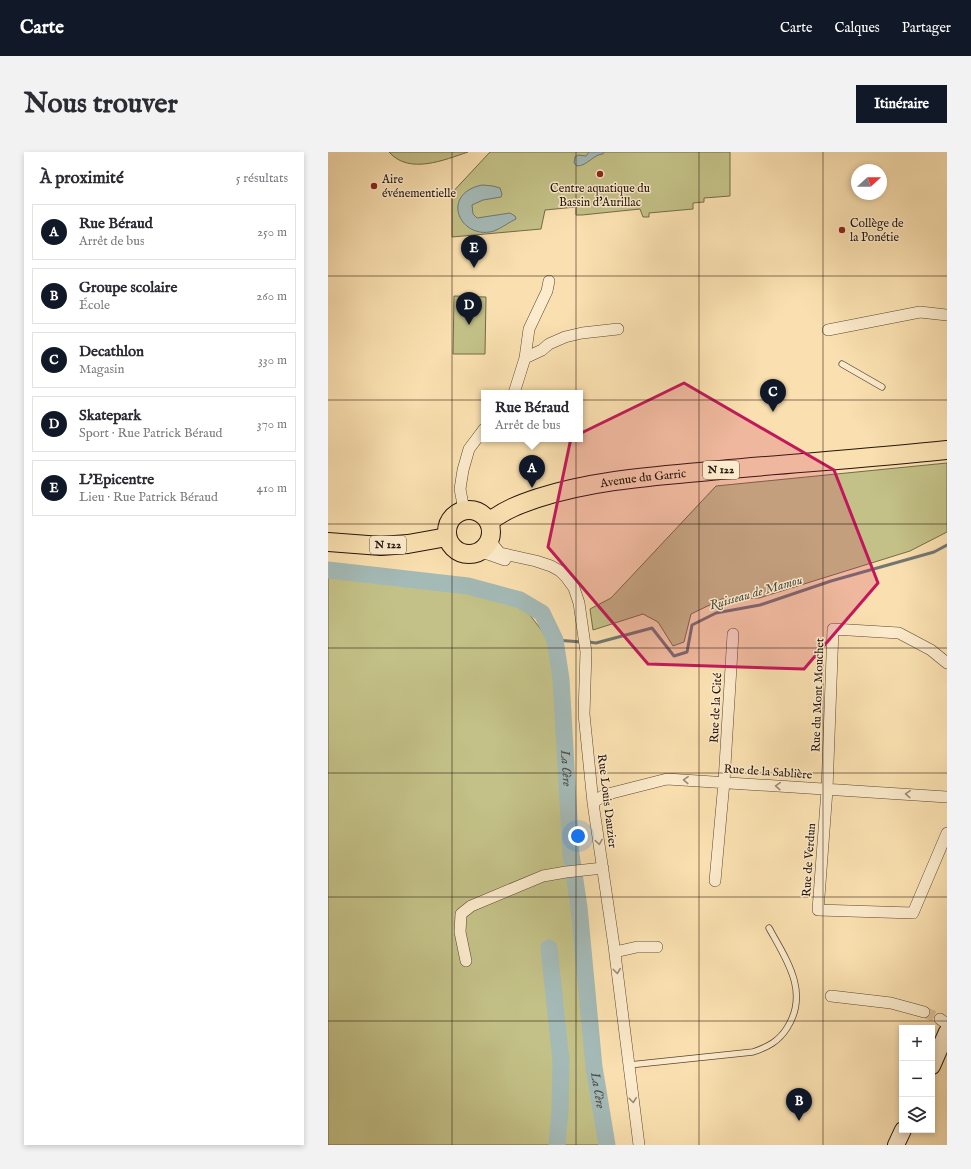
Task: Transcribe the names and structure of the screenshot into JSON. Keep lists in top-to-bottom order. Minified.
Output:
{"streets":{"main road":["N 122","Avenue du Garric"],"street":["Rue du Mont Mouchet","Rue de la Cité","Rue de la Sablière","Rue Louis Dauzier","Rue de Verdun"]},"crossings":[["N 122","Avenue du Garric"],["Rue du Mont Mouchet","Rue de la Sablière"],["Rue du Mont Mouchet","Rue de Verdun"],["Rue de la Cité","Rue de la Sablière"],["Rue de la Sablière","Rue Louis Dauzier"],["Rue de la Sablière","Rue de Verdun"]],"one_way":["Rue de la Sablière","Rue Louis Dauzier"],"water":["Ruisseau de Mamou","La Cère"],"places":["Centre aquatique du Bassin d'Aurillac","Aire événementielle","Collège de la Ponétie"],"north":"right","page":{"header":"Carte","nav":["Carte","Calques","Partager"],"buttons":"Itinéraire","title":"Nous trouver","heading":["À proximité","5 résultats"],"list":[{"mark":"A","name":"Rue Béraud","note":"Arrêt de bus","value":"250 m"},{"mark":"B","name":"Groupe scolaire","note":"École","value":"260 m"},{"mark":"C","name":"Decathlon","note":"Magasin","value":"330 m"},{"mark":"D","name":"Skatepark","note":"Sport · Rue Patrick Béraud","value":"370 m"},{"mark":"E","name":"L'Epicentre","note":"Lieu · Rue Patrick Béraud","value":"410 m"}],"pins":["E","D","C","A","B"],"popup":["Rue Béraud","Arrêt de bus"],"map_buttons":["+","−"]}}
